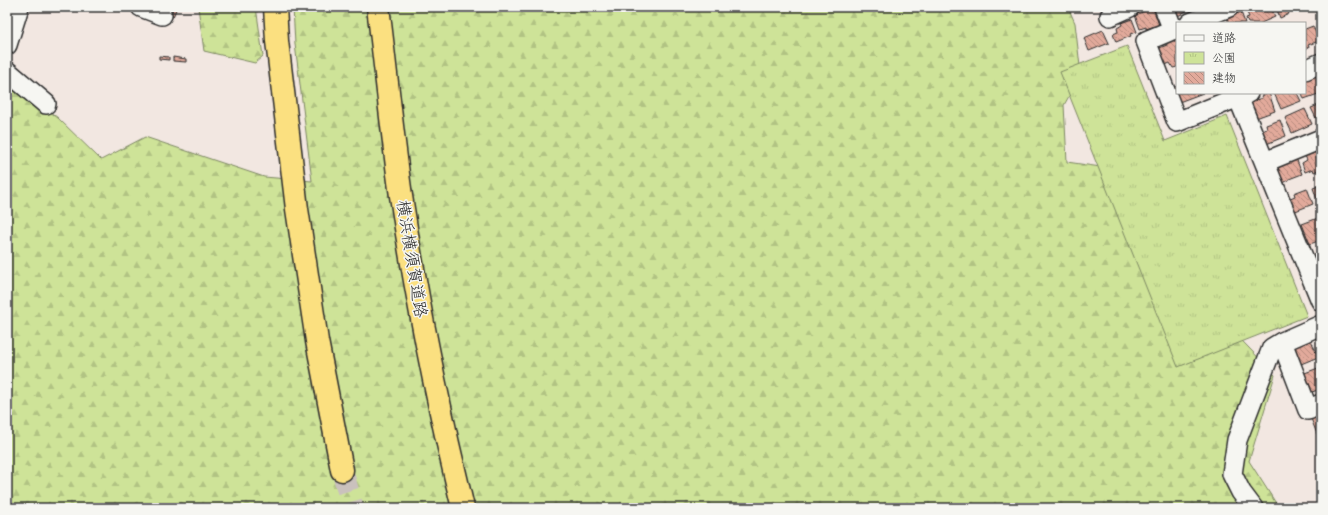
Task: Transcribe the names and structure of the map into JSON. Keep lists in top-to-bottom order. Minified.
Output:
{"streets":{"highway":["横浜横須賀道路"]},"legend":["道路","公園","建物"]}
